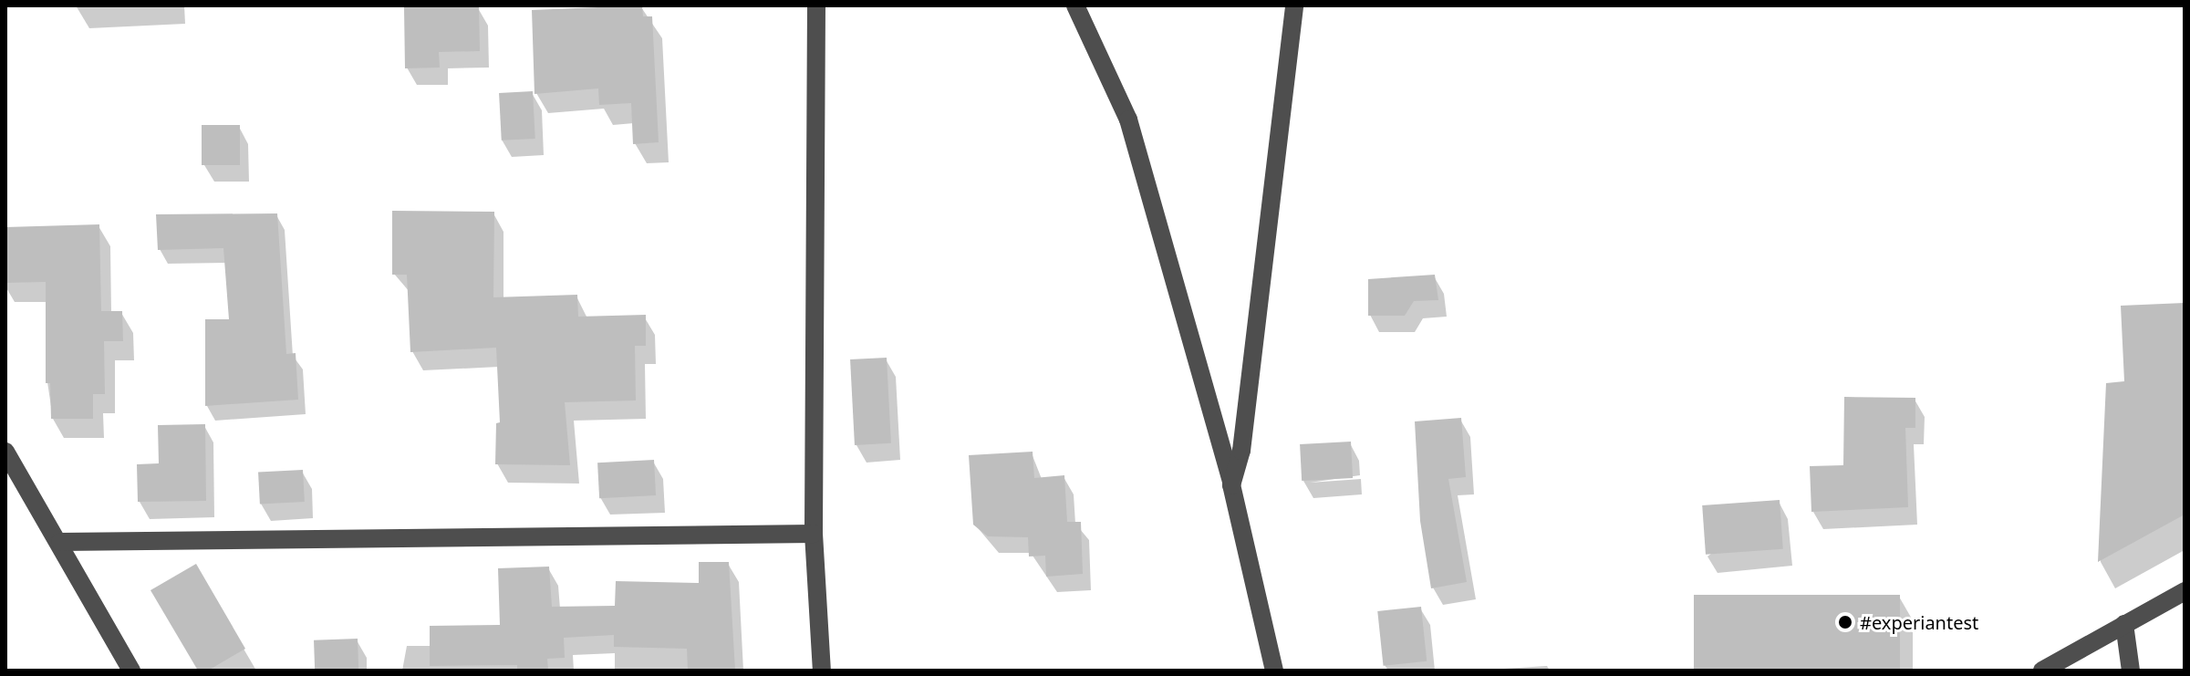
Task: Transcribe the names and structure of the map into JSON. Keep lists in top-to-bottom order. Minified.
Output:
{"places":["#experiantest"]}
